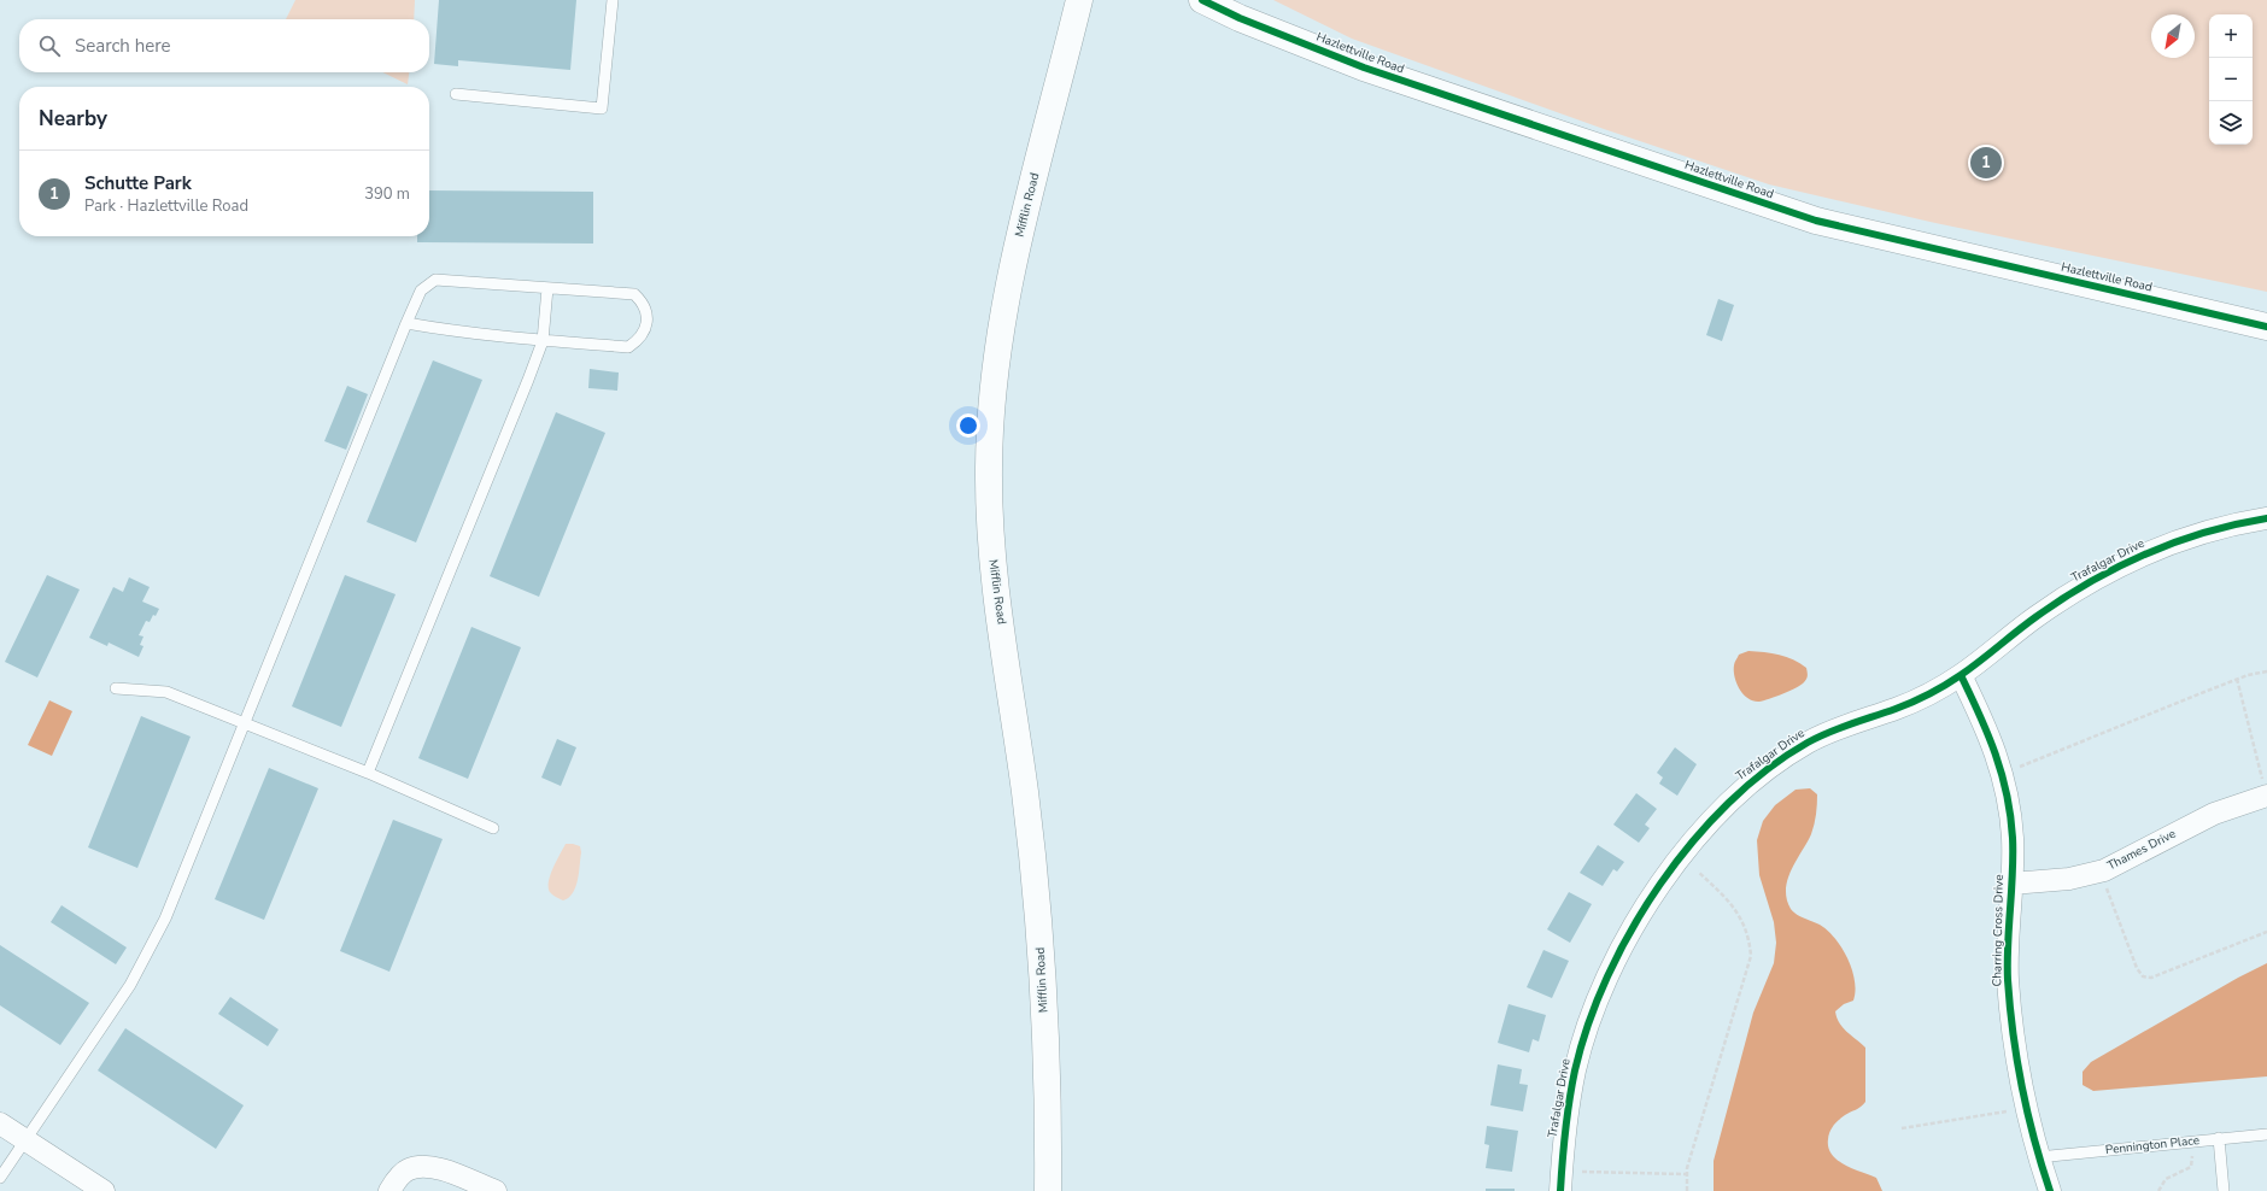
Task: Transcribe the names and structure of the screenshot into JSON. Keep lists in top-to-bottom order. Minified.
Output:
{"streets":{"main road":["Hazlettville Road","Mifflin Road"],"street":["Trafalgar Drive","Thames Drive","Charring Cross Drive"],"lane":["Pennington Place"]},"crossings":[["Trafalgar Drive","Charring Cross Drive"],["Thames Drive","Charring Cross Drive"],["Charring Cross Drive","Pennington Place"]],"north":"bottom left","page":{"map_buttons":["+","−"],"search":"Search here","heading":"Nearby","pins":"1","list":[{"mark":"1","name":"Schutte Park","note":"Park · Hazlettville Road","value":"390 m"}]}}
